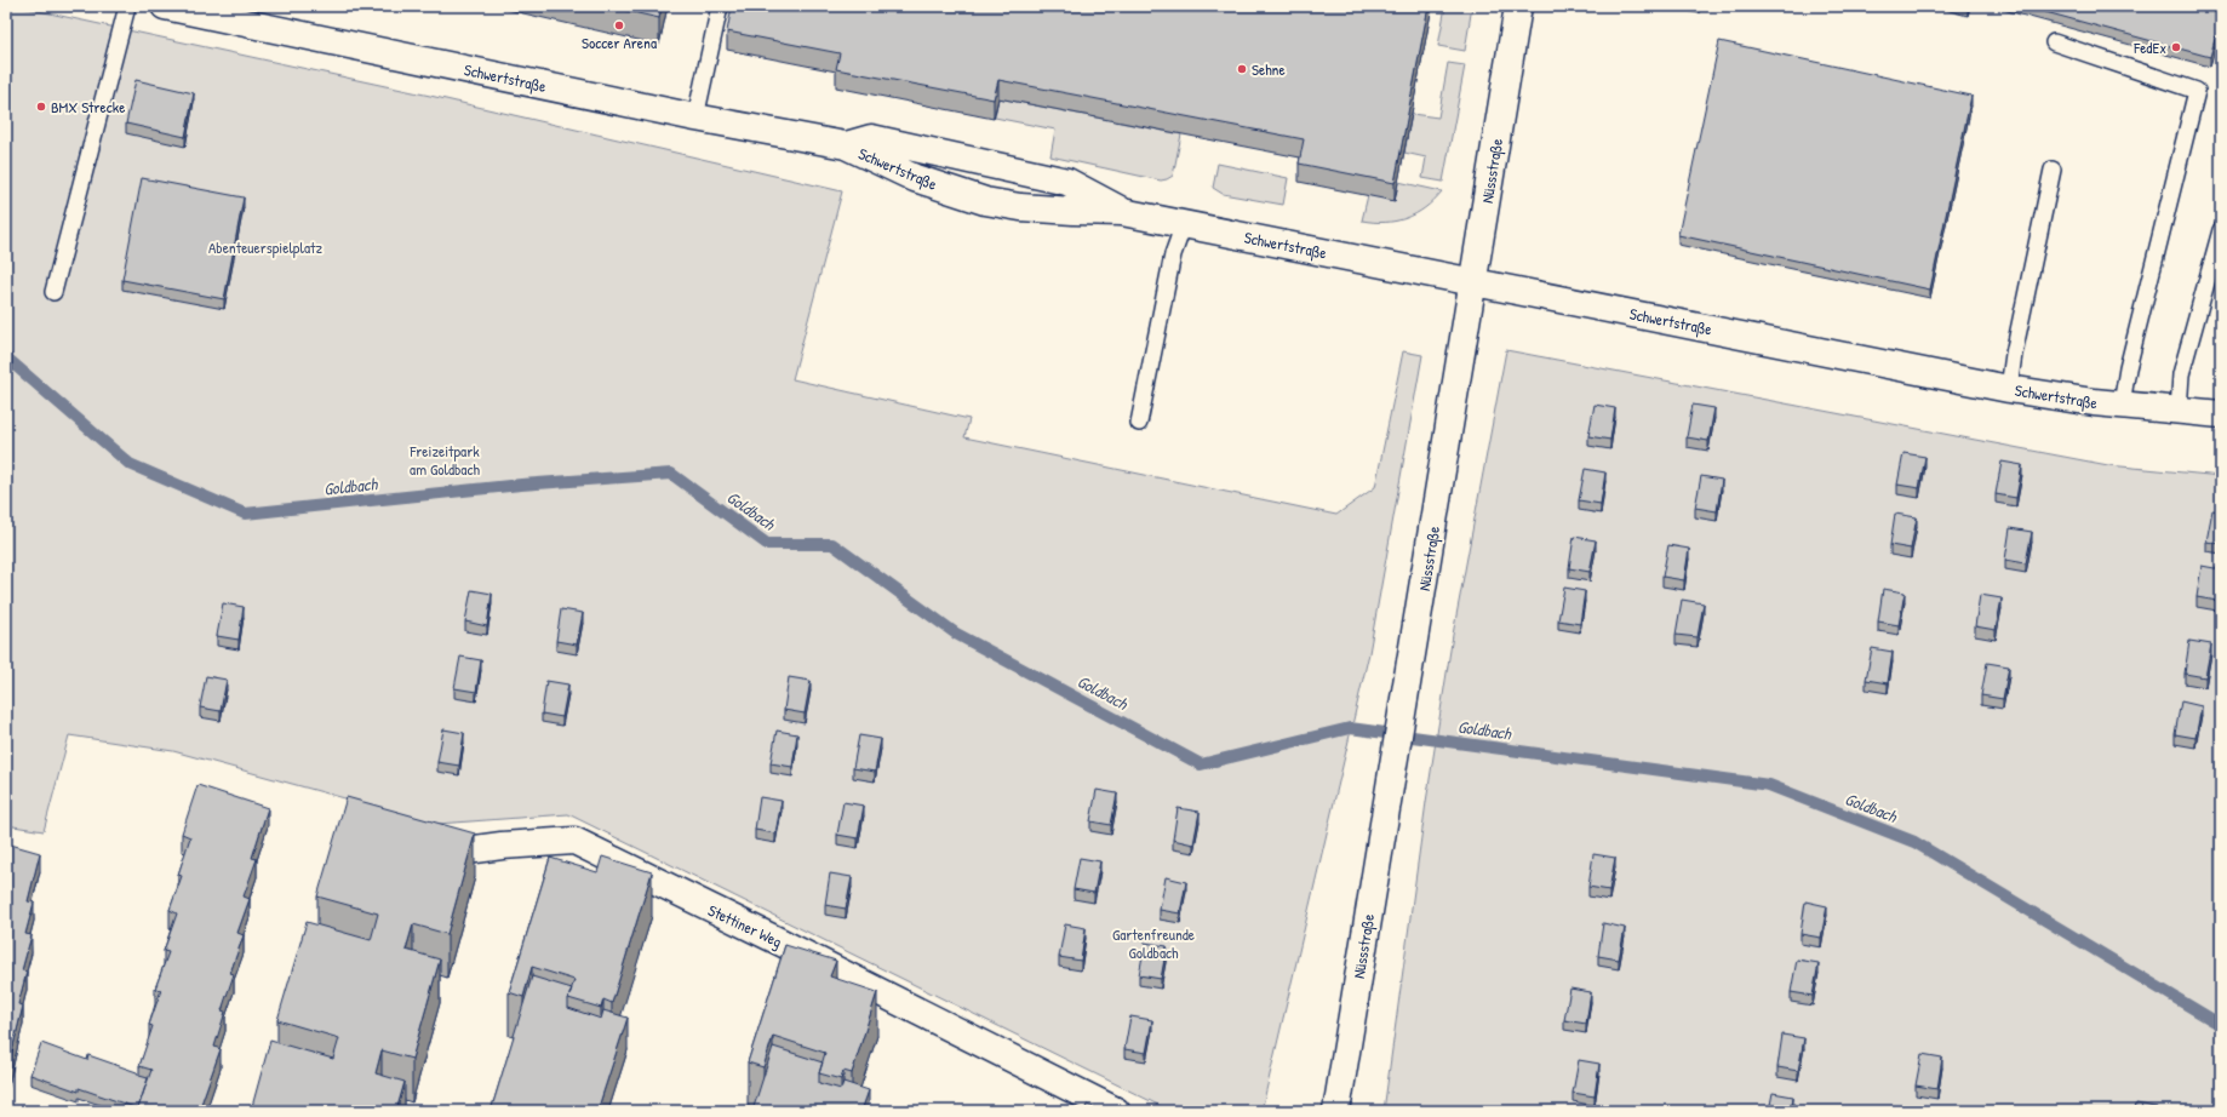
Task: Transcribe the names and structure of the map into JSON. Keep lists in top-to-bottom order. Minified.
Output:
{"streets":{"street":["Schwertstraße","Nüssstraße","Stettiner Weg"]},"crossings":[["Schwertstraße","Nüssstraße"]],"water":["Goldbach"],"parks":["Abenteuerspielplatz","Freizeitpark am Goldbach","Gartenfreunde Goldbach"],"places":["Soccer Arena","FedEx","Sehne","BMX Strecke"]}
